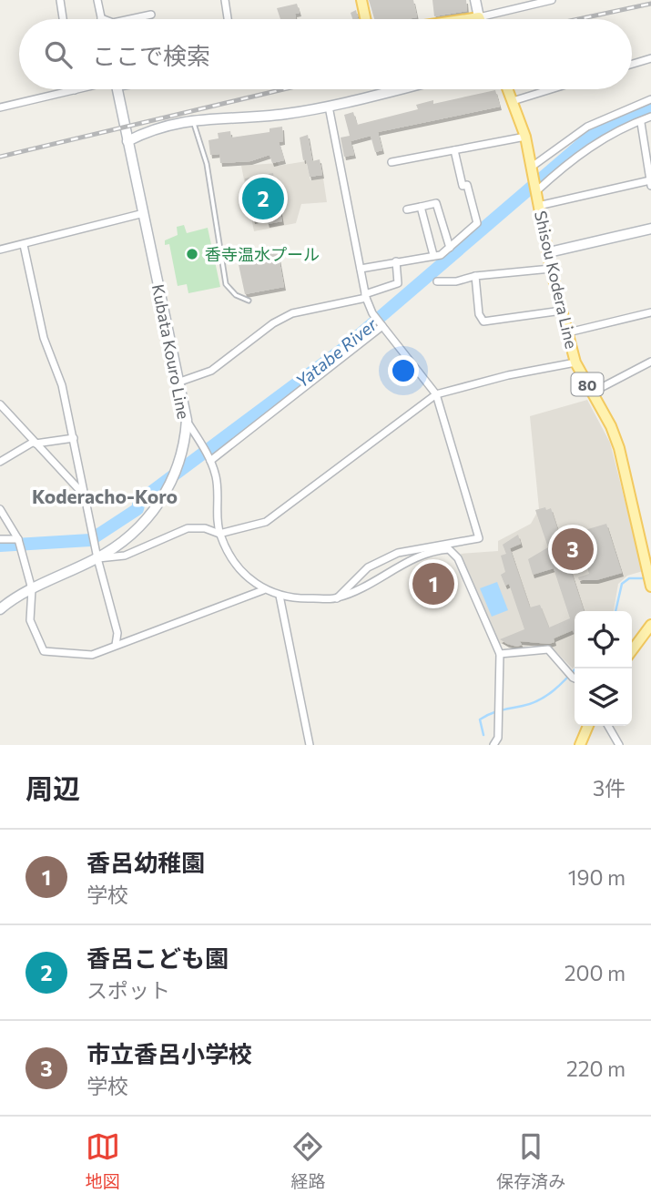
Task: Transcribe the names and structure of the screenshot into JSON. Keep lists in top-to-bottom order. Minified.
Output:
{"streets":{"main road":["Shisou Kodera Line","Kubata Kouro Line","80"]},"districts":["Koderacho-Koro"],"water":["Yatabe River"],"places":["香寺温水プール"],"page":{"search":"ここで検索","pins":["2","3","1"],"heading":["周辺","3件"],"list":[{"mark":"1","name":"香呂幼稚園","note":"学校","value":"190 m"},{"mark":"2","name":"香呂こども園","note":"スポット","value":"200 m"},{"mark":"3","name":"市立香呂小学校","note":"学校","value":"220 m"}],"nav":["地図","経路","保存済み"]}}
